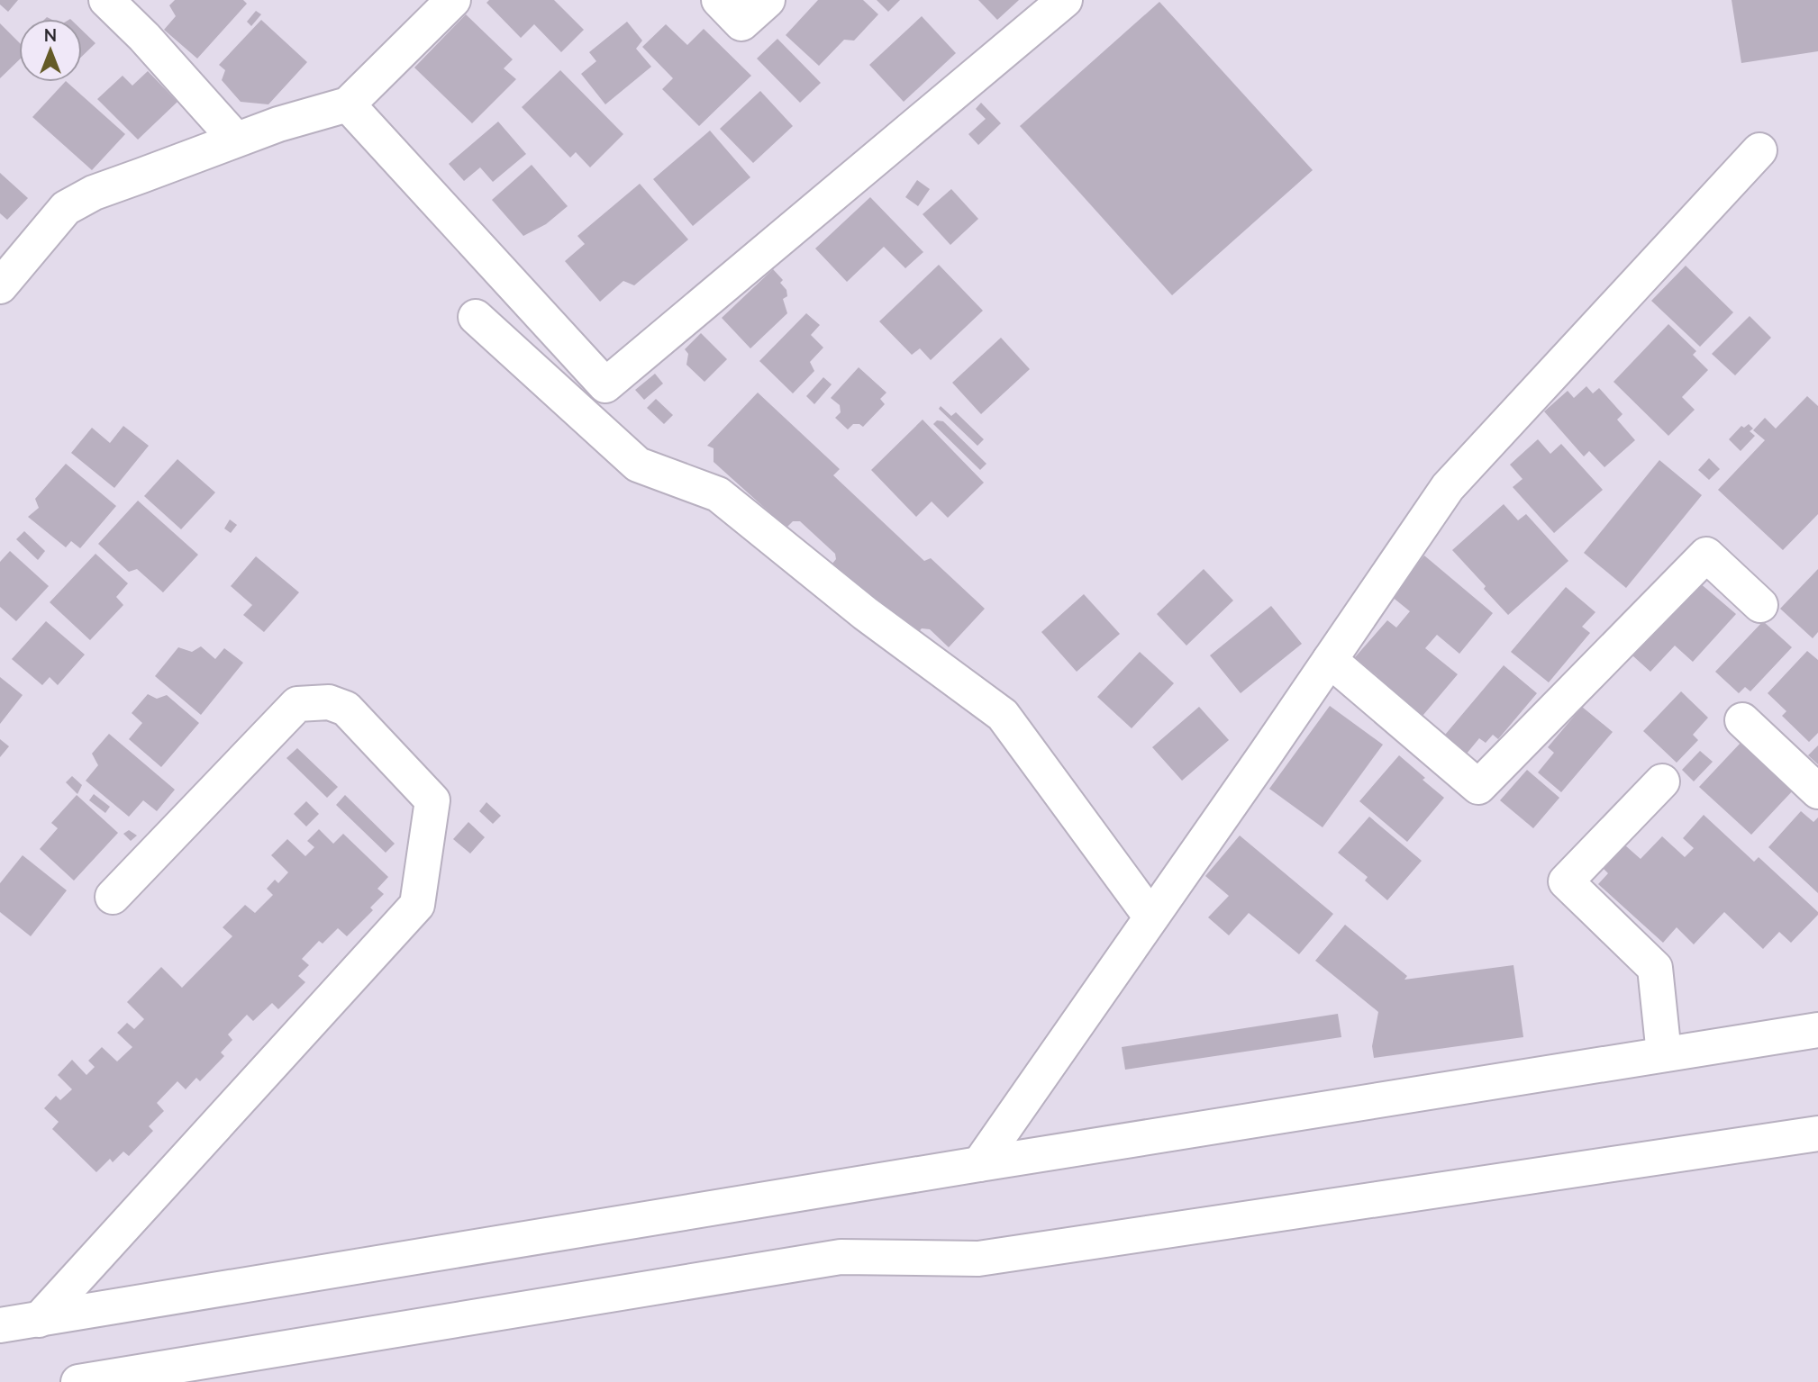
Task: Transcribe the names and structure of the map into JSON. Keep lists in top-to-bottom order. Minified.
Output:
{"north":"top"}
